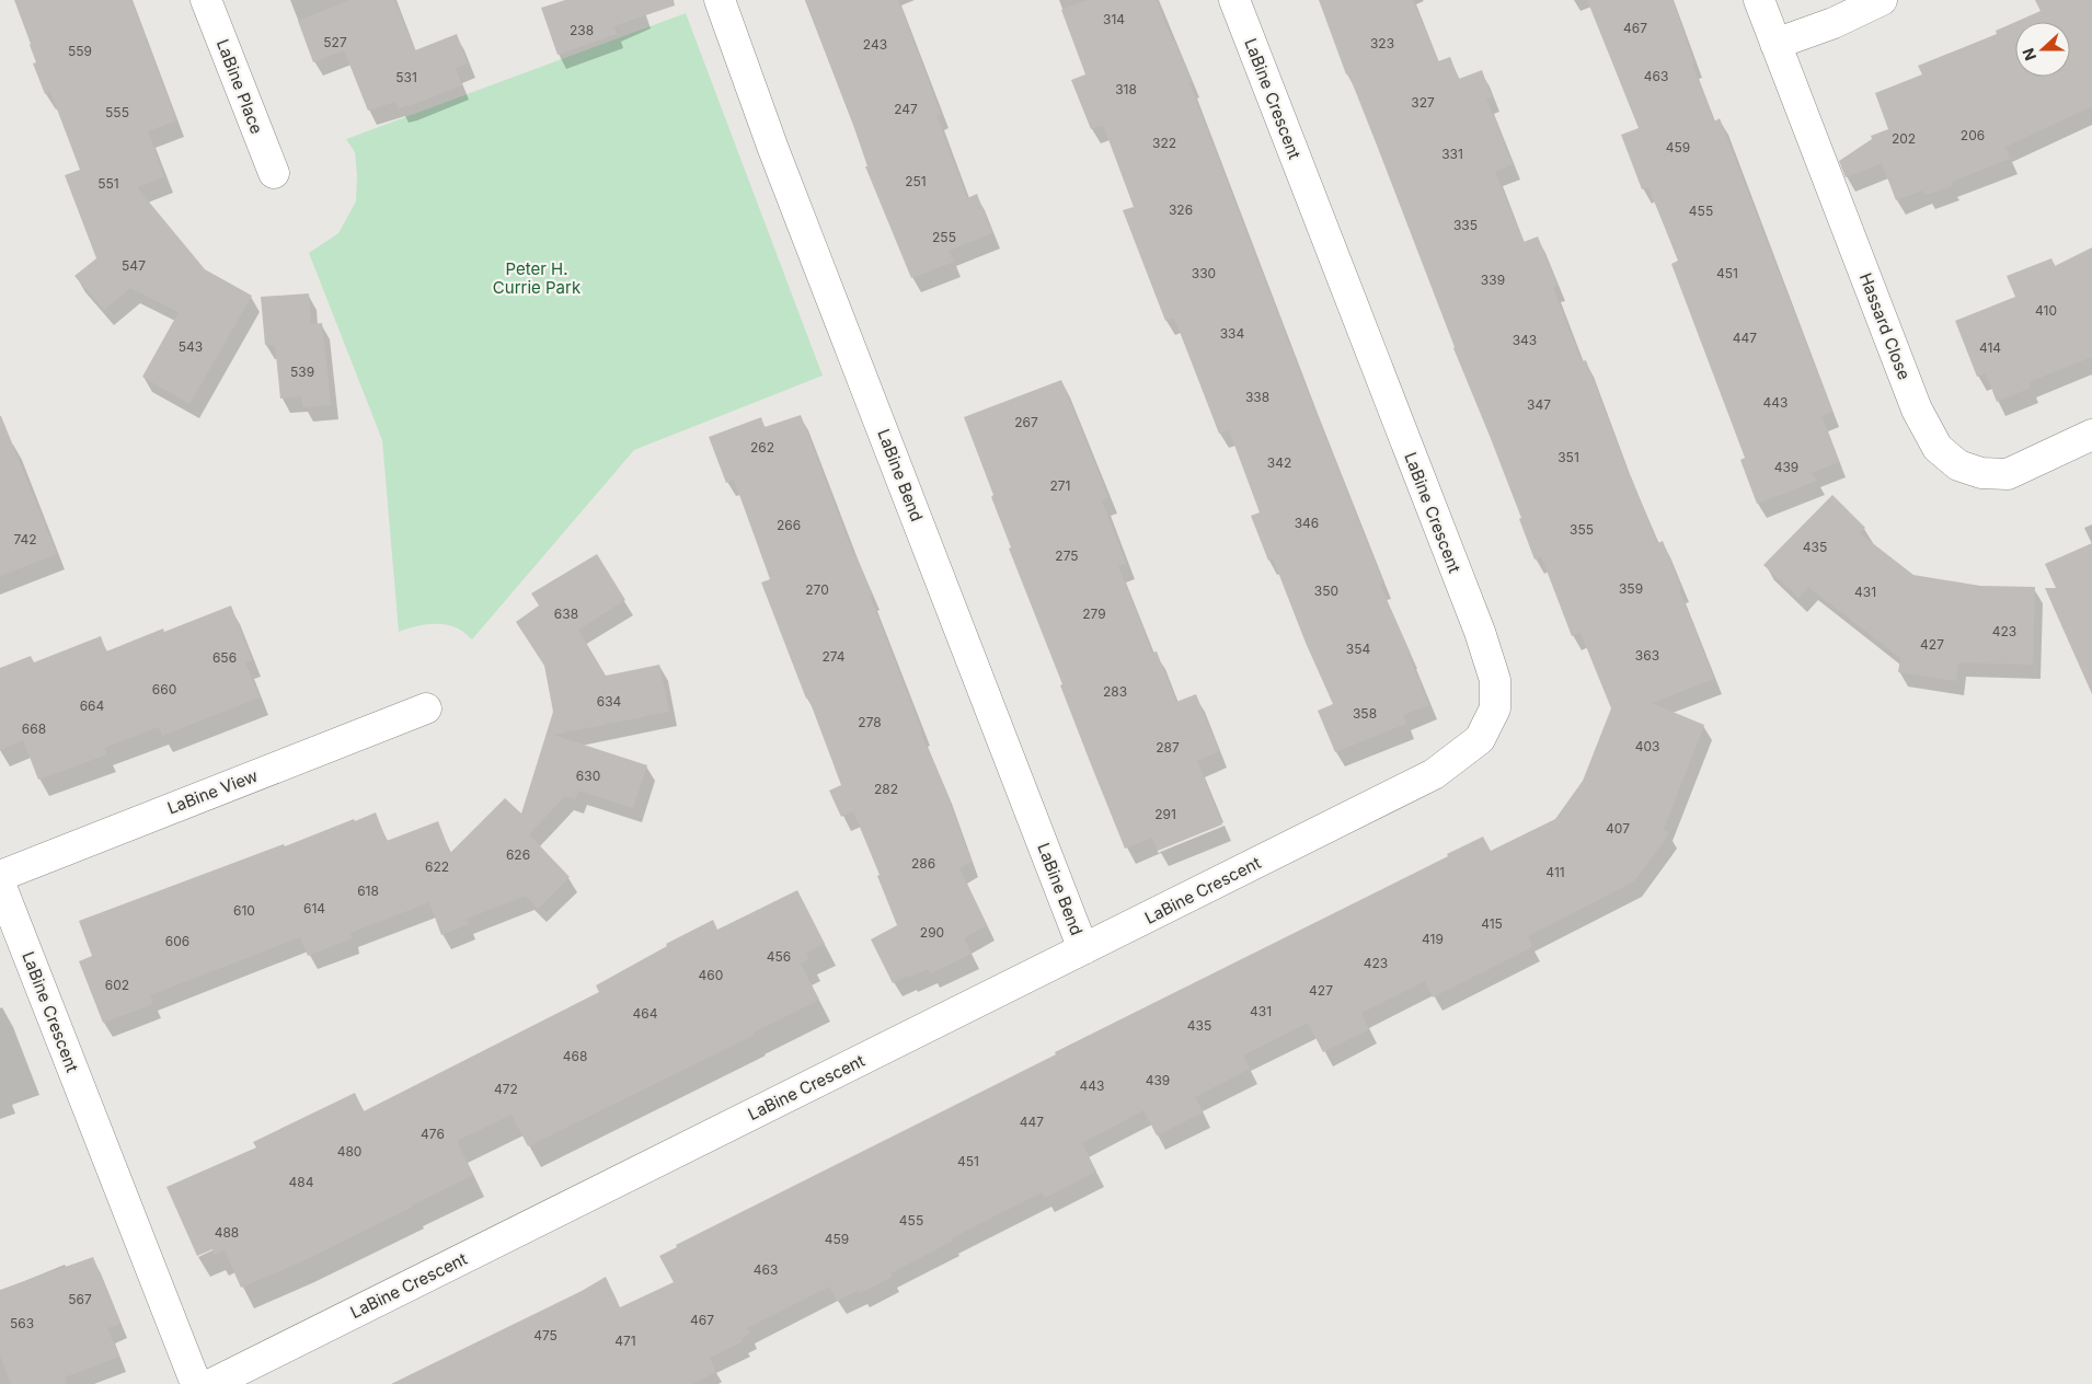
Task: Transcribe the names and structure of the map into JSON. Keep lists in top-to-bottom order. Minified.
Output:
{"streets":{"street":["LaBine Place","LaBine Crescent","Hassard Close","LaBine Bend","LaBine View"]},"crossings":[["LaBine Crescent","LaBine Bend"]],"parks":["Peter H. Currie Park"],"house_numbers":["314","467","238","527","323","243","559","463","531","318","327","247","555","206","202","322","459","331","251","551","326","455","335","255","547","330","451","339","410","334","447","343","543","414","539","338","443","347","267","262","351","342","439","271","346","266","355","742","435","275","359","270","350","431","638","279","423","427","354","363","274","656","660","283","634","664","358","278","668","403","287","630","282","291","407","626","286","622","411","618","614","610","415","290","419","606","456","423","460","602","427","431","464","435","468","439","443","472","447","476","480","451","484","455","488","459","463","567","467","563","475","471"],"north":"left"}
